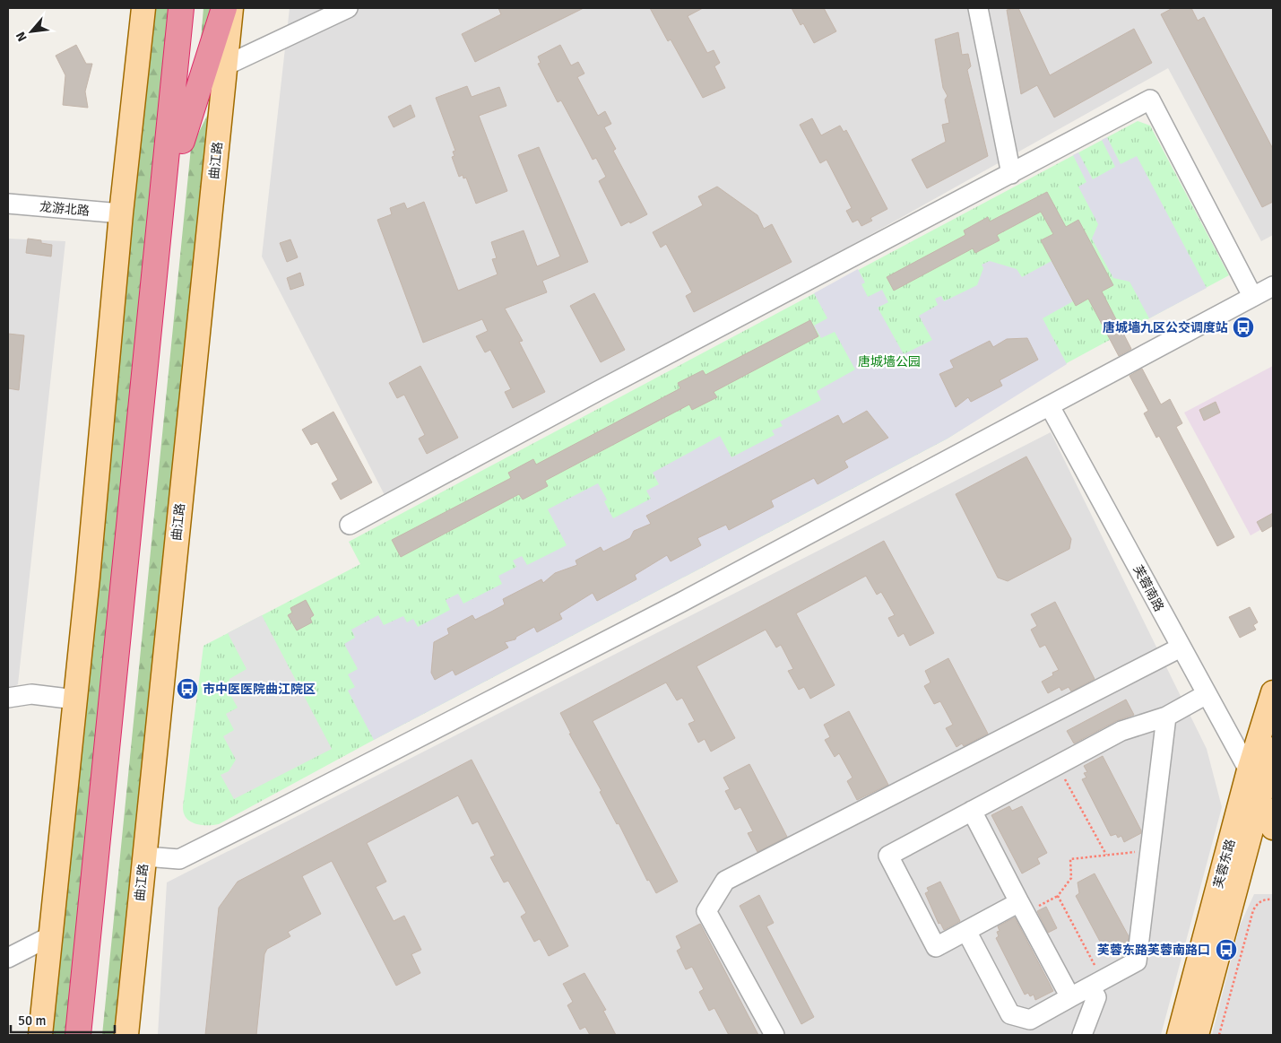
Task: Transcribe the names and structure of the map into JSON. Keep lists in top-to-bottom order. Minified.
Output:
{"streets":{"main road":["曲江路","芙蓉南路","芙蓉东路"],"street":["龙游北路"]},"crossings":[["芙蓉南路","芙蓉东路"]],"parks":["唐城墙公园"],"places":{"bus stop":["唐城墙九区公交调度站","市中医医院曲江院区","芙蓉东路芙蓉南路口"]},"scale_bar":"50 m","north":"bottom left"}
